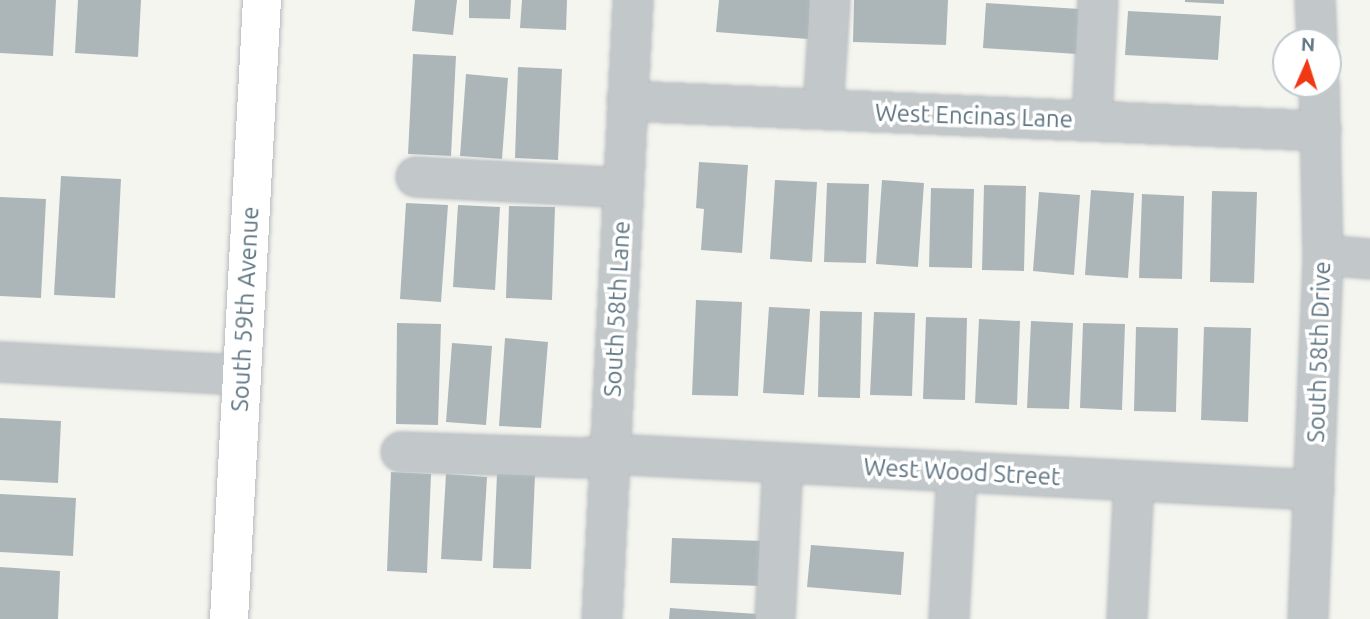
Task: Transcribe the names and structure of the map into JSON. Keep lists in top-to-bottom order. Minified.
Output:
{"streets":{"main road":["South 59th Avenue"],"street":["West Encinas Lane","South 58th Lane","South 58th Drive","West Wood Street"]},"crossings":[["West Encinas Lane","South 58th Lane"],["West Encinas Lane","South 58th Drive"],["South 58th Lane","West Wood Street"],["South 58th Drive","West Wood Street"]],"north":"top"}
